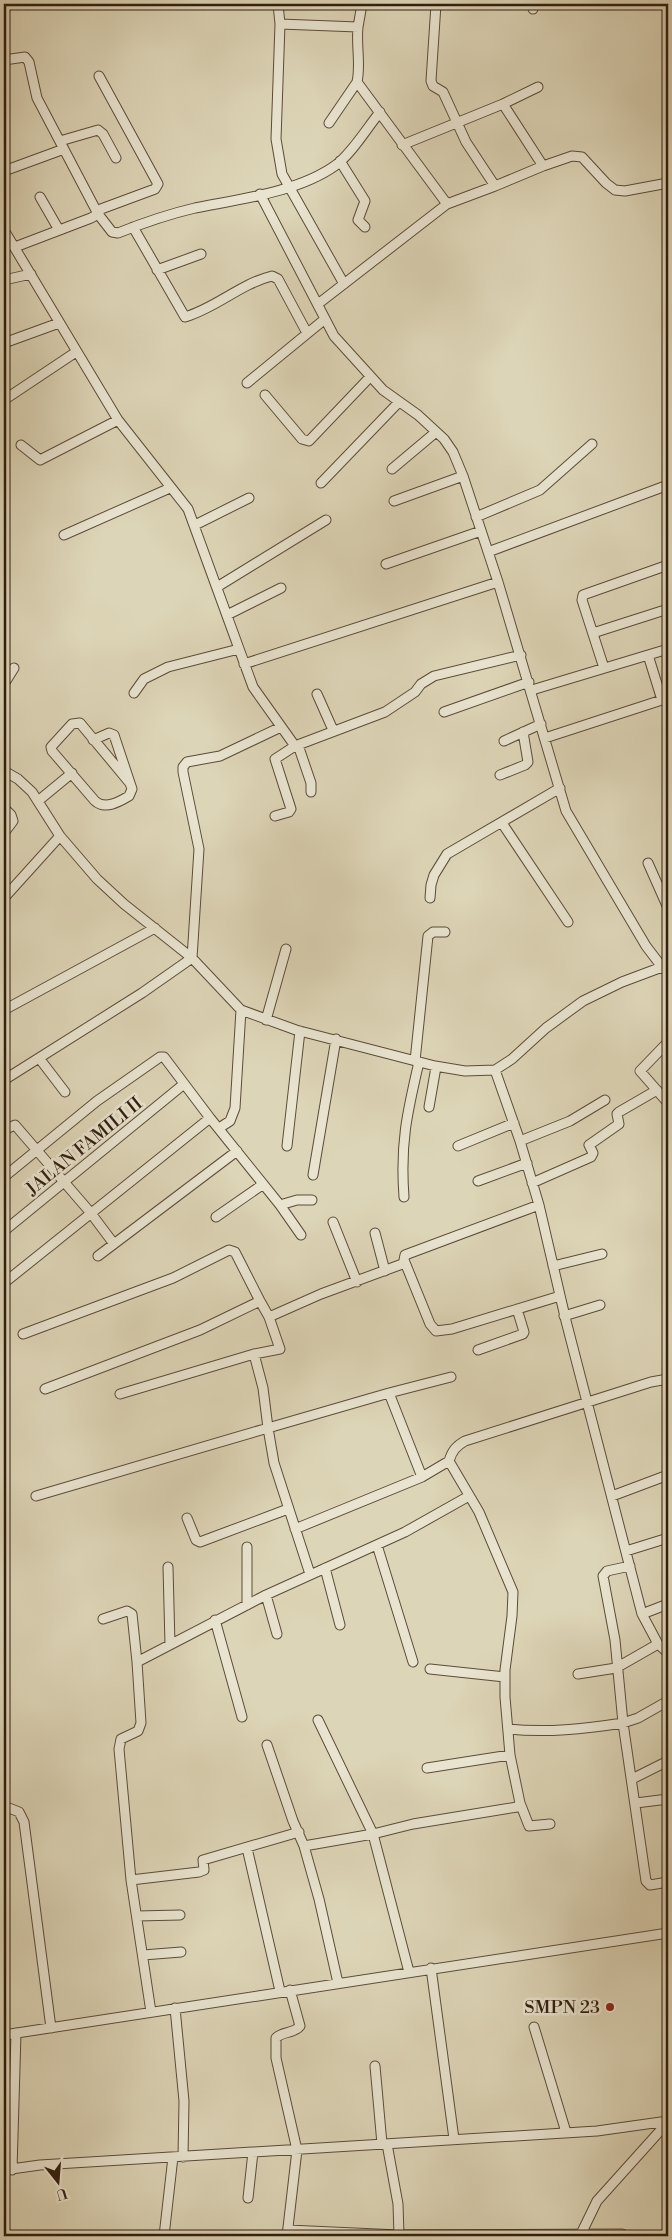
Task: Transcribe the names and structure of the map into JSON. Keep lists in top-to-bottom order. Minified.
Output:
{"streets":{"street":["JALAN FAMILI II"]},"places":["SMPN 23"],"north":"bottom"}
